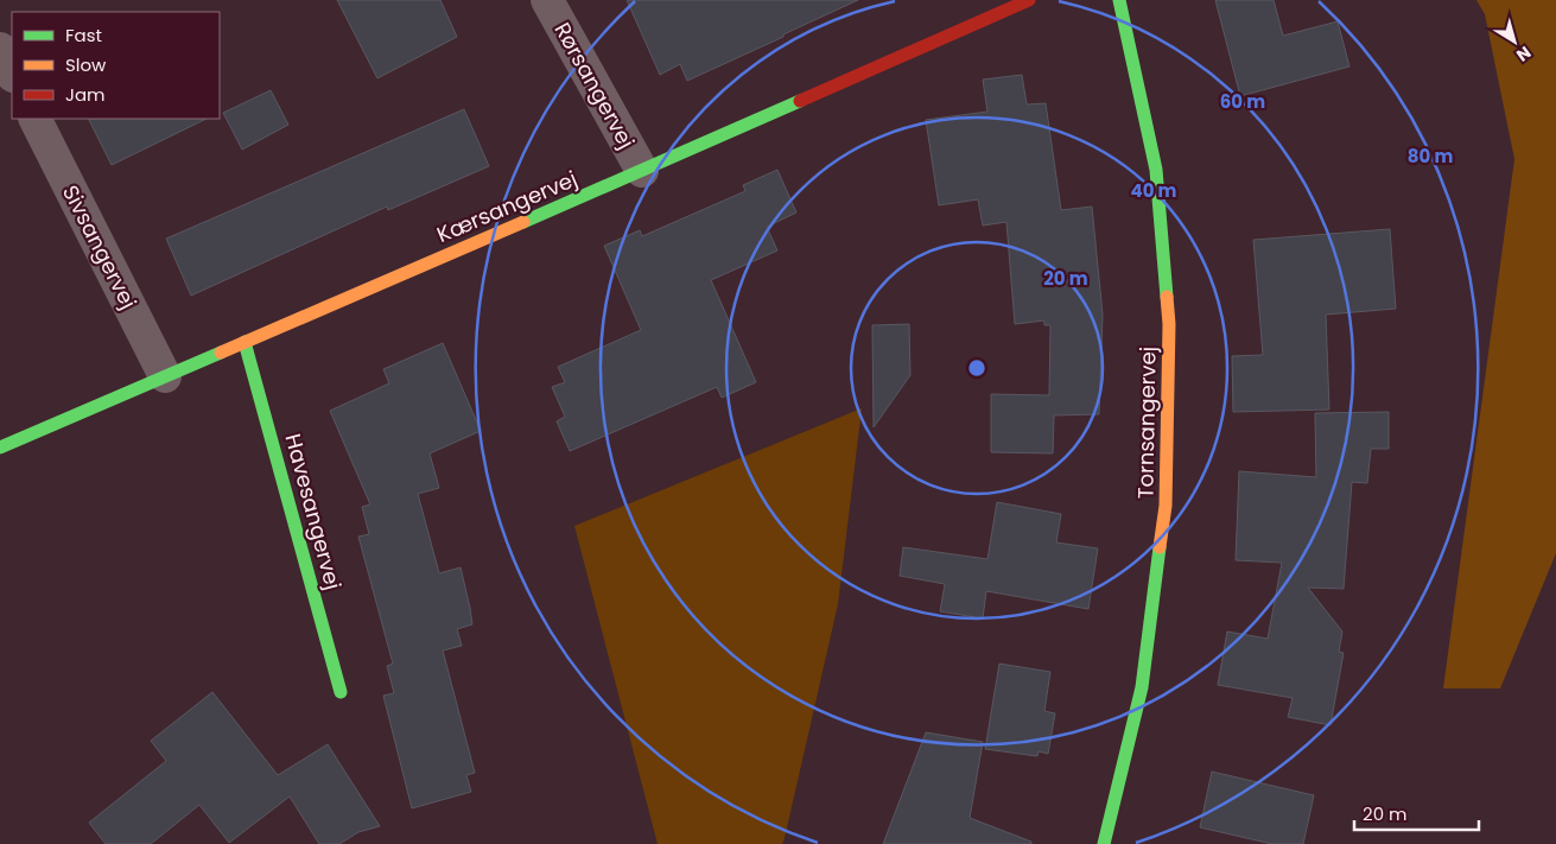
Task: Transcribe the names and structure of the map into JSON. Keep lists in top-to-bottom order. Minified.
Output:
{"streets":{"street":["Rørsangervej","Kærsangervej","Sivsangervej","Tornsangervej","Havesangervej"]},"crossings":[["Rørsangervej","Kærsangervej"],["Kærsangervej","Sivsangervej"],["Kærsangervej","Havesangervej"]],"legend":["Fast","Slow","Jam"],"scale_bar":"20 m","north":"bottom right","rings":["60 m","80 m","40 m","20 m"]}
